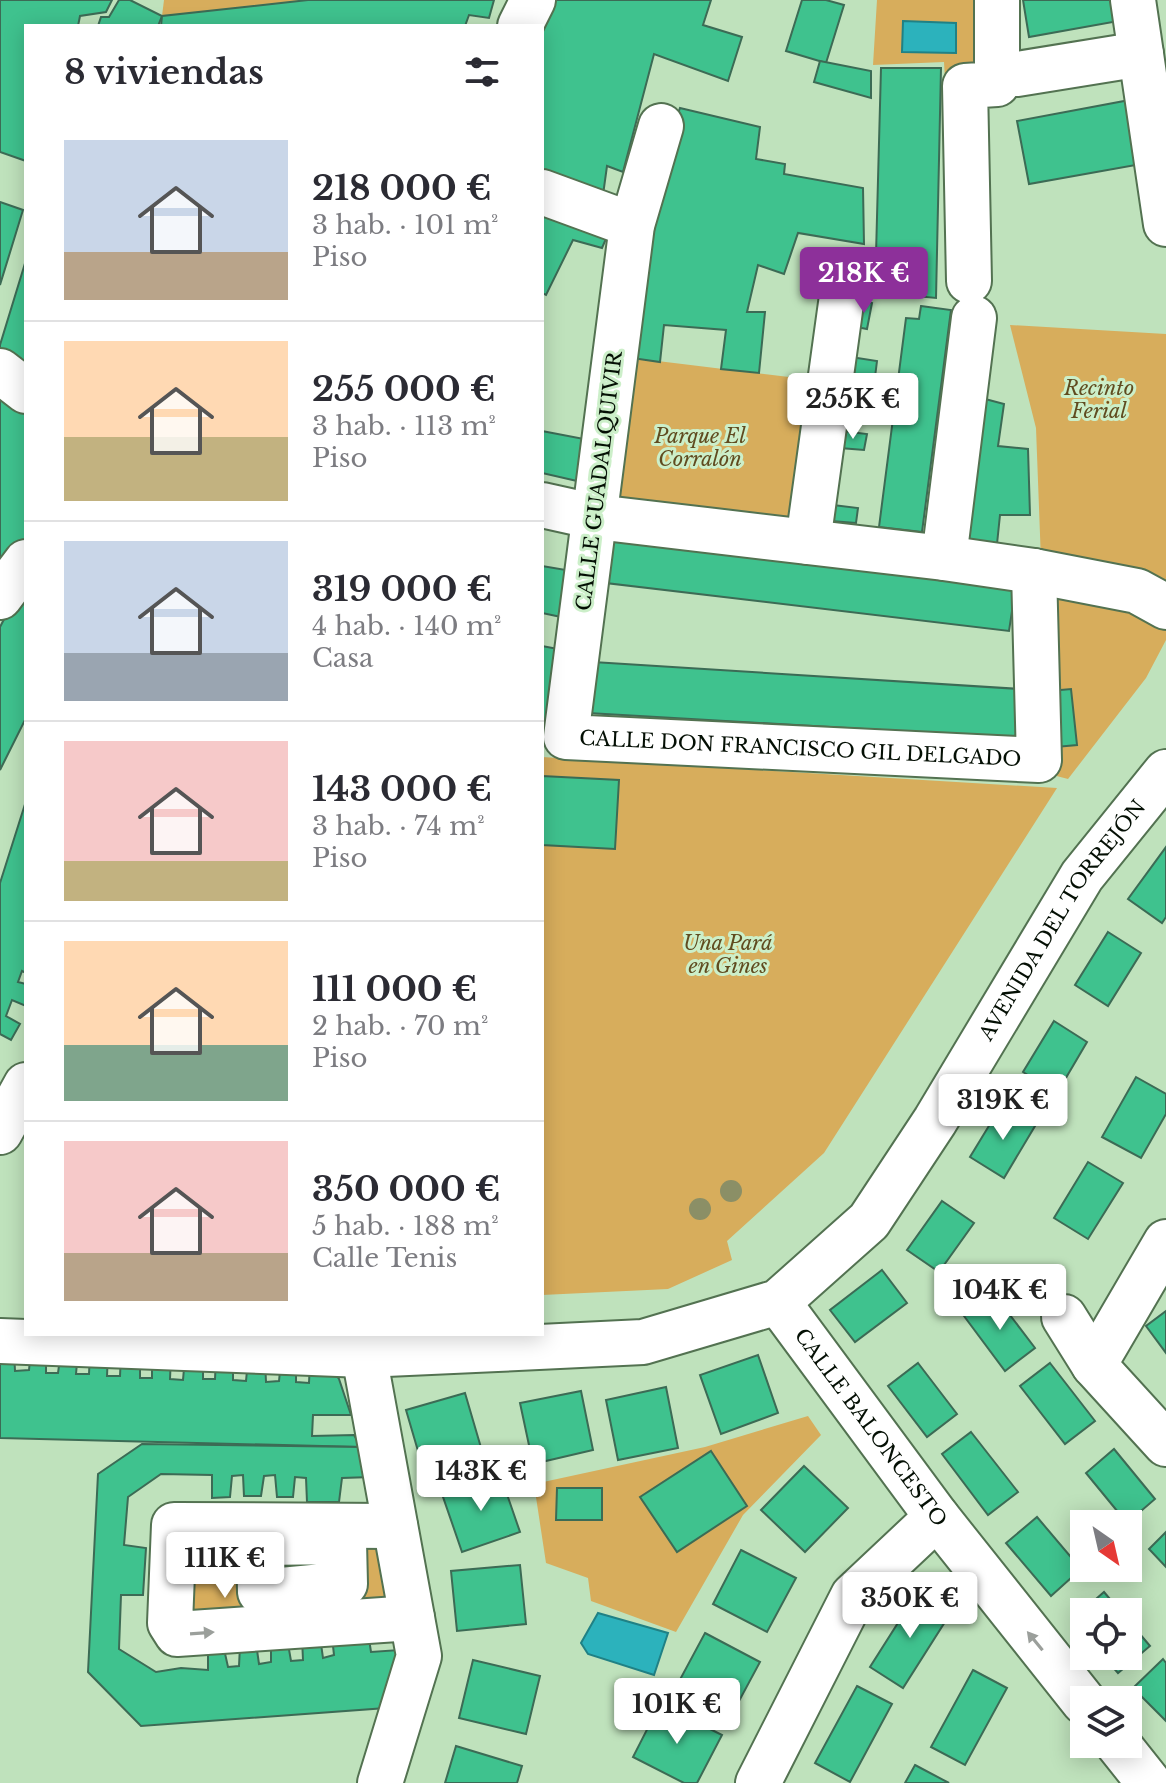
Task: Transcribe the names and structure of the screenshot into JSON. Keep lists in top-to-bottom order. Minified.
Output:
{"streets":{"street":["CALLE GUADALQUIVIR","CALLE DON FRANCISCO GIL DELGADO","AVENIDA DEL TORREJÓN","CALLE BALONCESTO"]},"crossings":[["CALLE GUADALQUIVIR","CALLE DON FRANCISCO GIL DELGADO"],["AVENIDA DEL TORREJÓN","CALLE BALONCESTO"]],"parks":["Recinto Ferial","Parque El Corralón","Una Pará en Gines"],"north":"bottom right","page":{"heading":"8 viviendas","list":[{"name":"218 000 €","note":"3 hab. · 101 m² · Piso"},{"name":"255 000 €","note":"3 hab. · 113 m² · Piso"},{"name":"319 000 €","note":"4 hab. · 140 m² · Casa"},{"name":"143 000 €","note":"3 hab. · 74 m² · Piso"},{"name":"111 000 €","note":"2 hab. · 70 m² · Piso"},{"name":"350 000 €","note":"5 hab. · 188 m² · Calle Tenis"}],"price":["218K €","255K €","319K €","104K €","143K €","111K €","350K €","101K €"]}}
